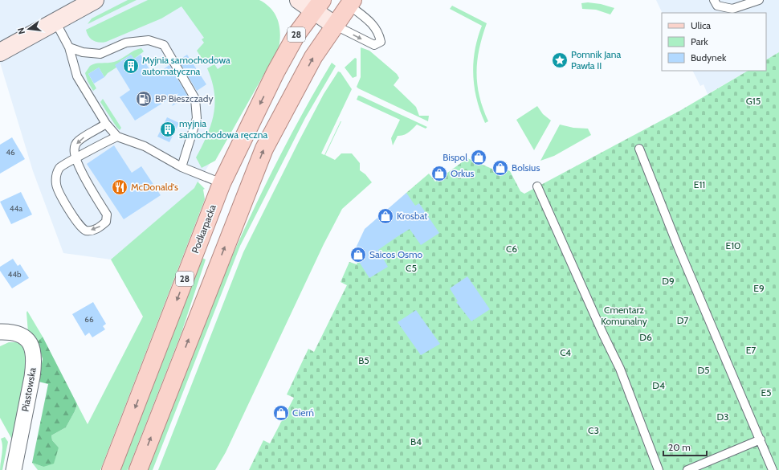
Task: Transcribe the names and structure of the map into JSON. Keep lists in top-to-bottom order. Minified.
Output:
{"streets":{"main road":["28","Podkarpacka"],"street":["Piastowska"]},"parks":["G15","E11","E10","C6","C5","D9","E9","Cmentarz Komunalny","D7","D6","E7","C4","B5","D5","D4","E5","D3","C3","B4"],"places":{"place":["Pomnik Jana Pawła II"],"building":["Myjnia samochodowa automatyczna","myjnia samochodowa ręczna"],"fuel station":["BP Bieszczady"],"shop":["Bispol","Bolsius","Orkus","Krosbat","Saicos Osmo","Cierń"],"restaurant":["McDonald's"]},"house_numbers":["46","44a","44b","66"],"legend":["Ulica","Park","Budynek"],"scale_bar":"20 m","north":"left"}
